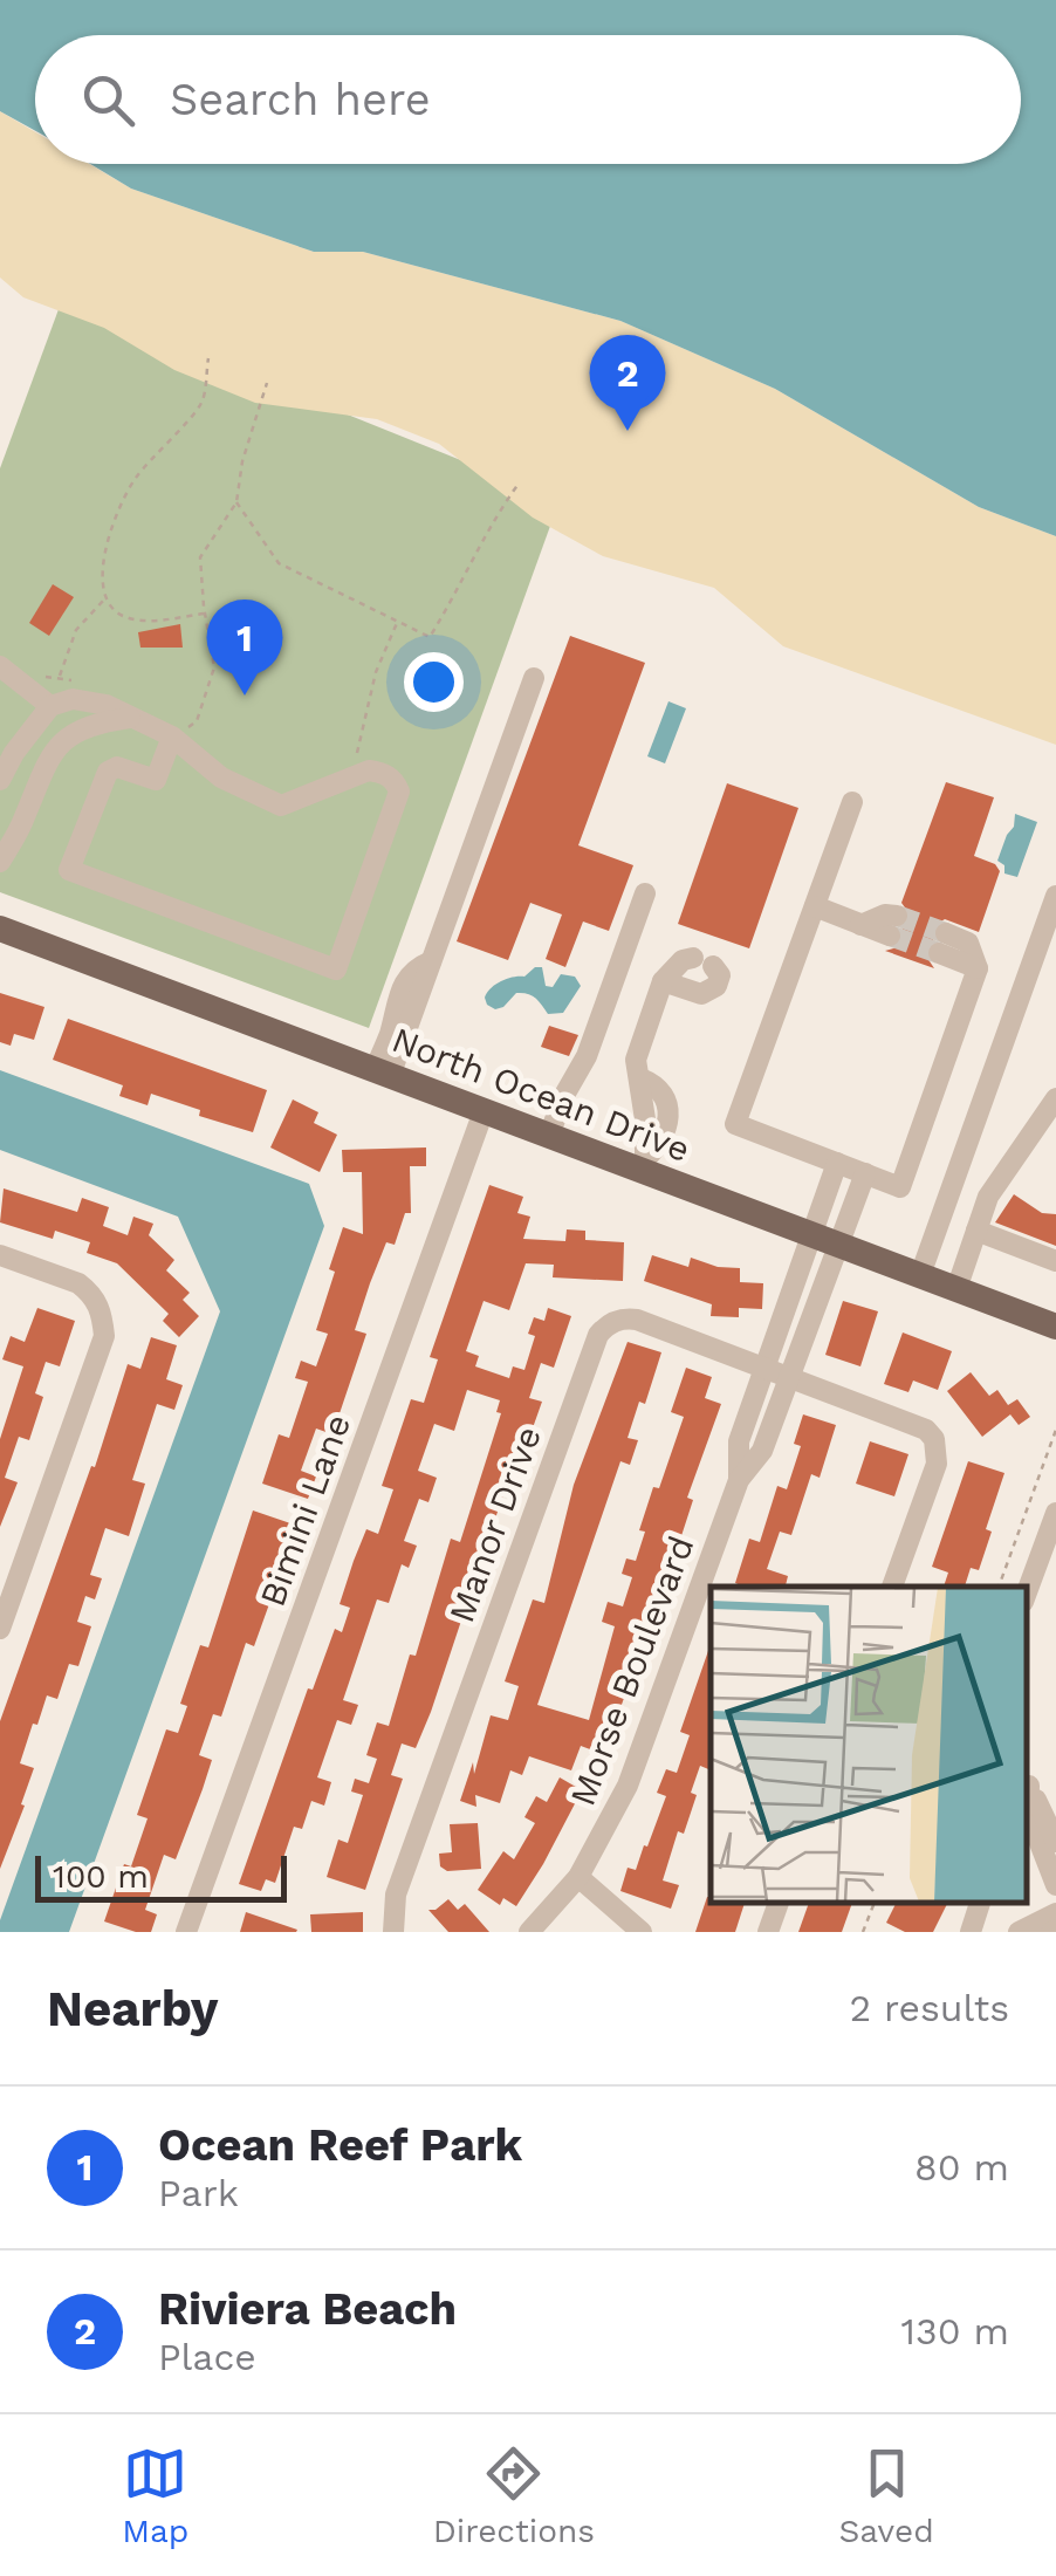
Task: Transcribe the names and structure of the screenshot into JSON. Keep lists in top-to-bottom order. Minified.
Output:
{"streets":{"main road":["North Ocean Drive"],"street":["Bimini Lane","Manor Drive","Morse Boulevard"]},"crossings":[["North Ocean Drive","Bimini Lane"],["North Ocean Drive","Morse Boulevard"],["Manor Drive","Morse Boulevard"]],"scale_bar":"100 m","page":{"search":"Search here","pins":["2","1"],"scale":"100 m","heading":["Nearby","2 results"],"list":[{"mark":"1","name":"Ocean Reef Park","note":"Park","value":"80 m"},{"mark":"2","name":"Riviera Beach","note":"Place","value":"130 m"}],"nav":["Map","Directions","Saved"]}}
